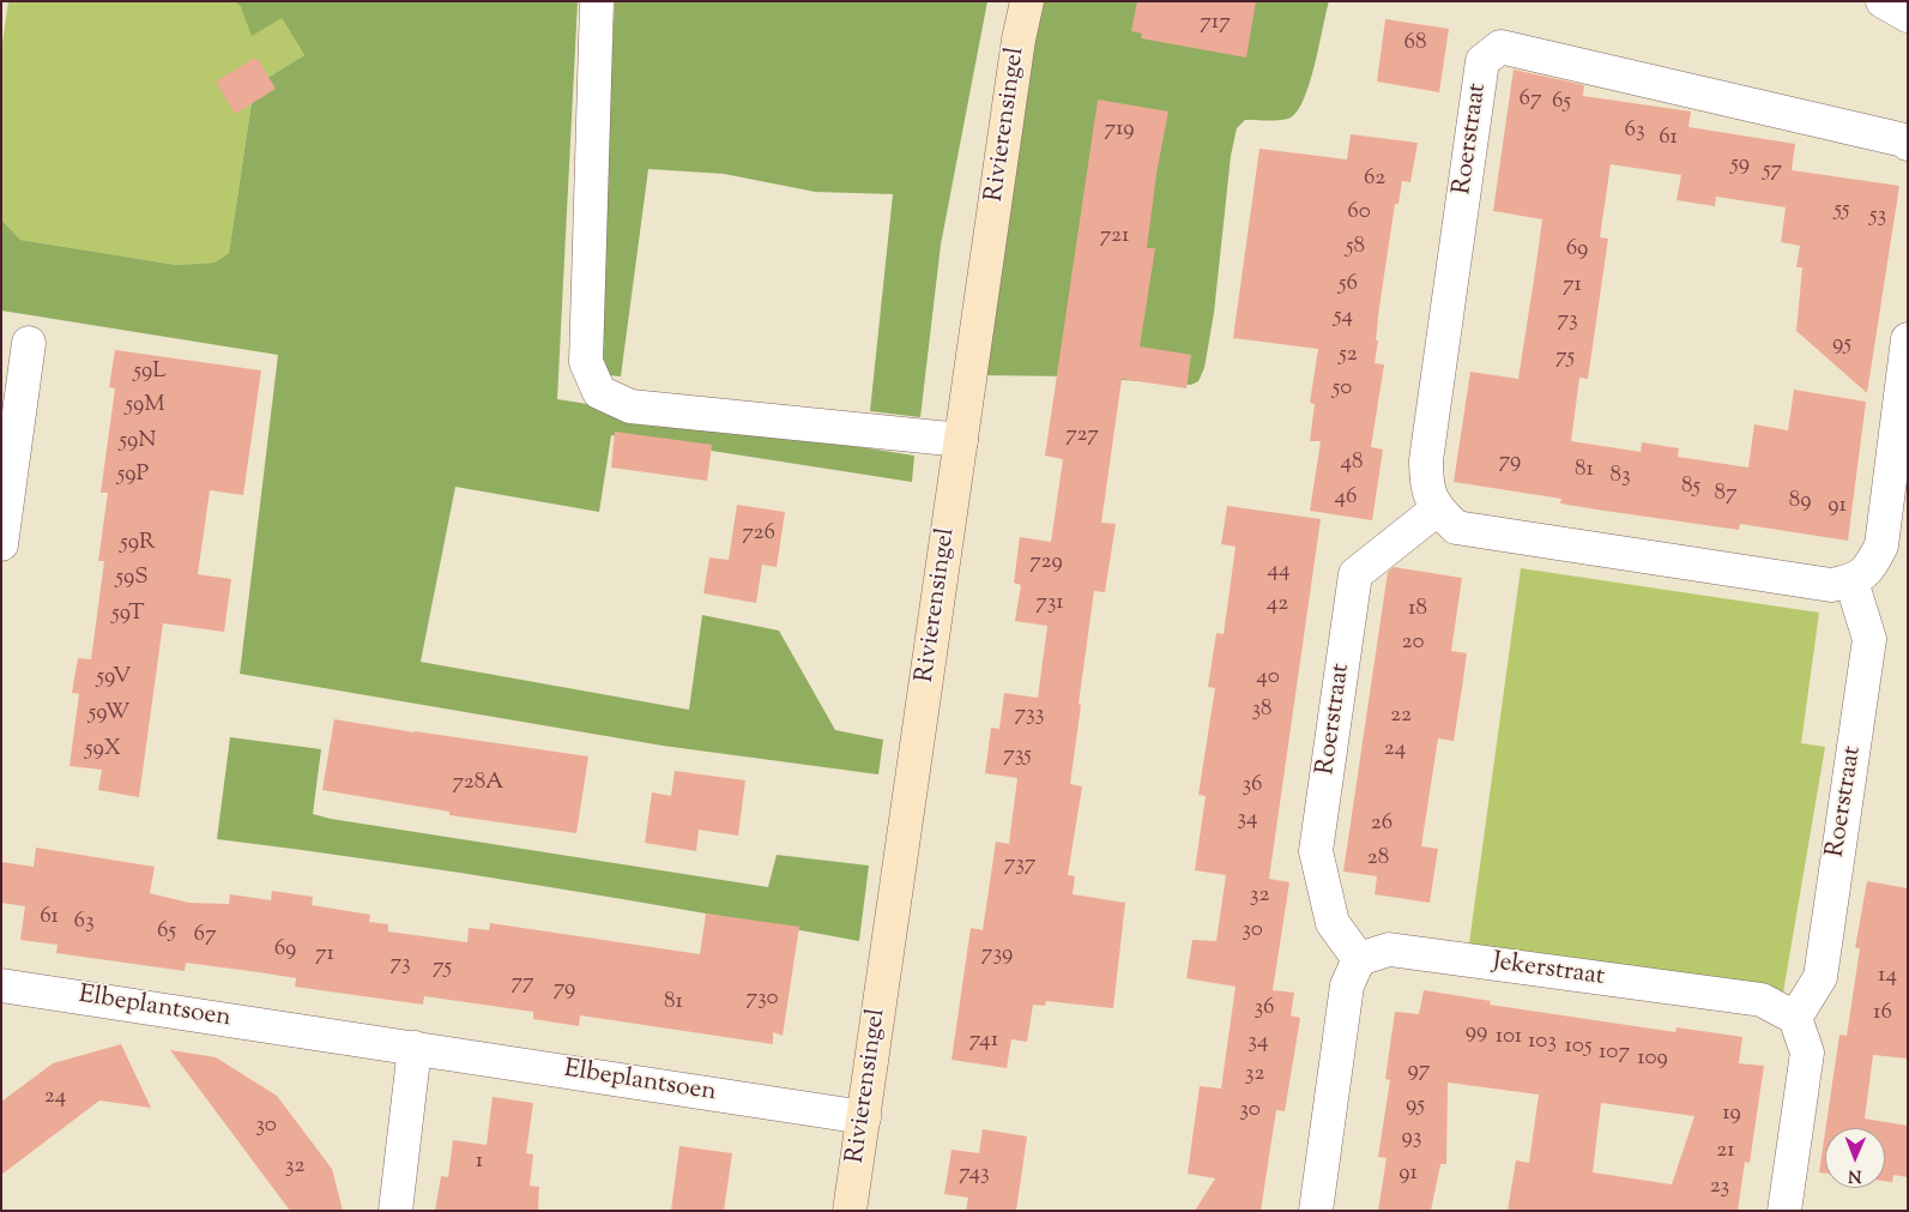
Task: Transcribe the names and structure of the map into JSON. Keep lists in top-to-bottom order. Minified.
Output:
{"streets":{"street":["Rivierensingel","Roerstraat","Jekerstraat","Elbeplantsoen"]},"crossings":[["Rivierensingel","Elbeplantsoen"],["Roerstraat","Jekerstraat"]],"house_numbers":["717","68","67","65","719","63","61","59","57","62","55","60","53","721","58","69","56","71","54","73","95","52","75","59L","50","59M","727","59N","79","48","81","59P","83","85","87","46","89","91","726","59R","729","44","59S","731","42","18","59T","20","59V","40","38","59W","733","22","59X","24","735","728A","36","34","26","28","737","32","61","63","30","65","67","69","71","739","73","75","14","77","79","730","81","36","16","99","101","741","34","103","105","107","109","97","32","24","95","30","19","30","93","21","1","32","743","91","23"],"north":"bottom"}
